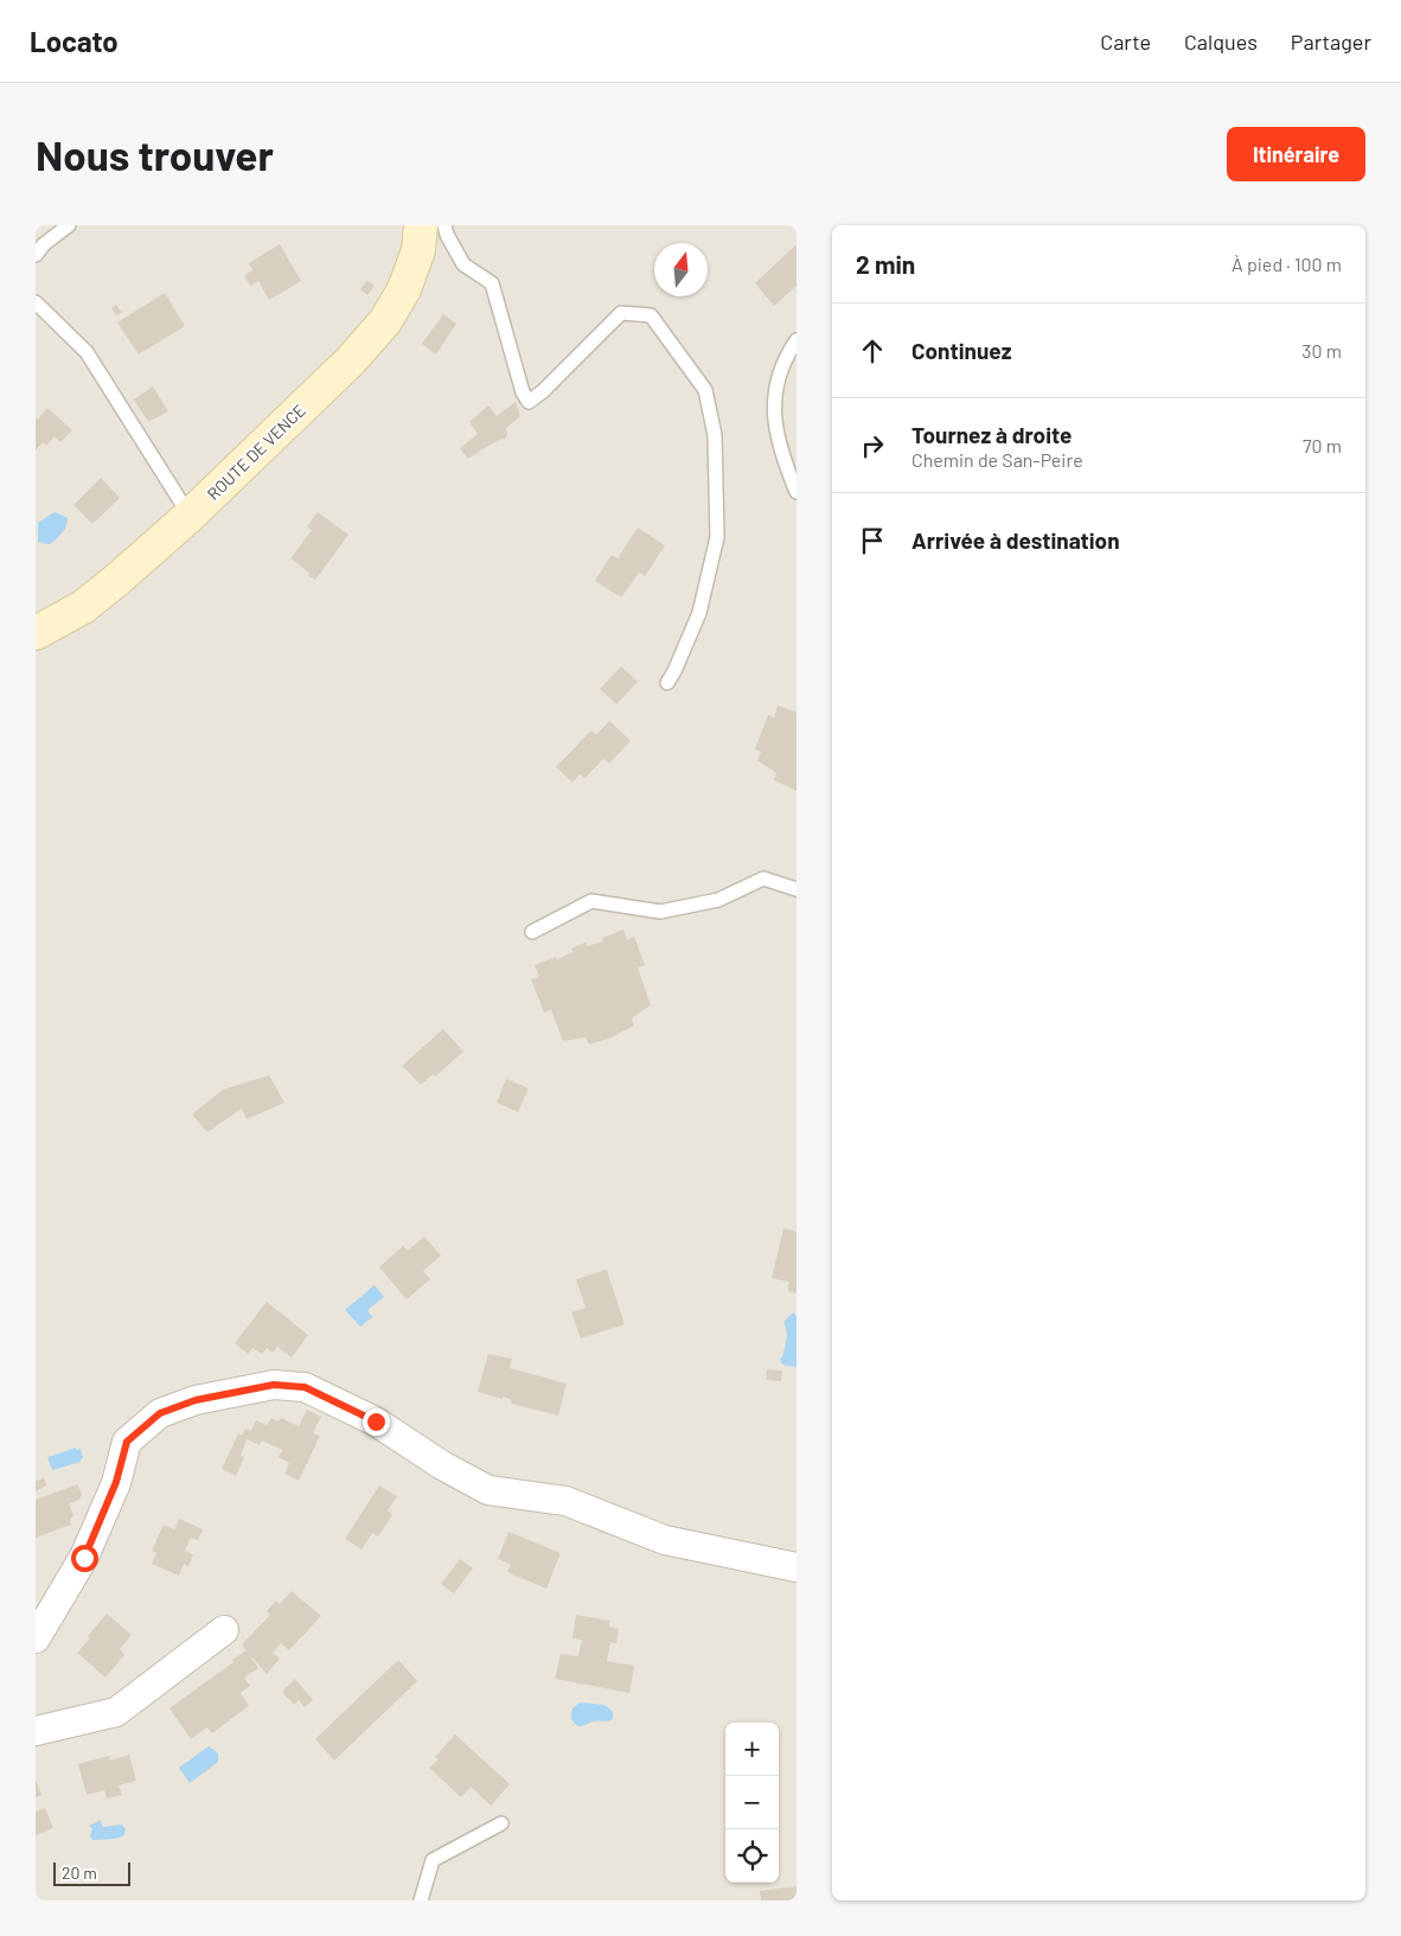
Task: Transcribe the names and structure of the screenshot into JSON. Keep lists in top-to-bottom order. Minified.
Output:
{"streets":{"main road":["ROUTE DE VENCE"]},"scale_bar":"20 m","north":"top","page":{"header":"Locato","nav":["Carte","Calques","Partager"],"buttons":"Itinéraire","title":"Nous trouver","heading":["2 min","À pied · 100 m"],"list":[["Continuez","30 m"],["Tournez à droite","Chemin de San-Peire","70 m"],"Arrivée à destination"],"map_buttons":["+","−"],"scale":"20 m"}}
